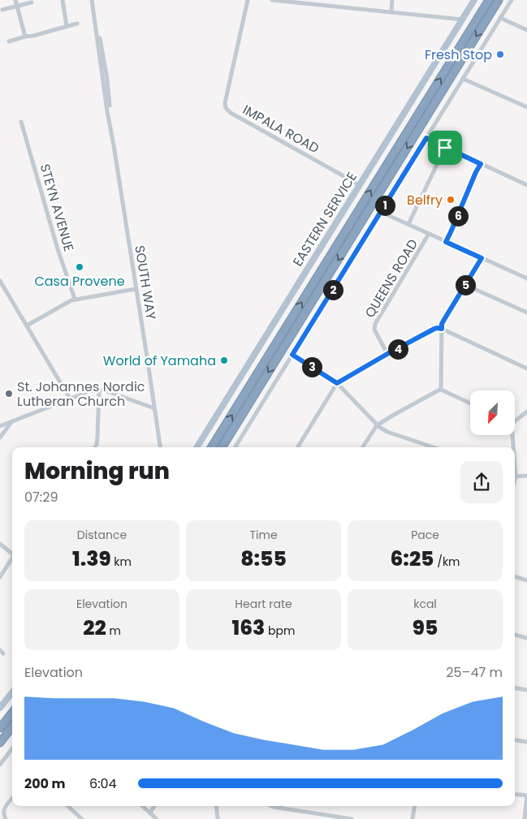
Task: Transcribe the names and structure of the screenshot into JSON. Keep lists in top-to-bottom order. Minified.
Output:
{"streets":{"main road":["EASTERN SERVICE"],"street":["IMPALA ROAD","STEYN AVENUE","QUEENS ROAD","SOUTH WAY"]},"crossings":[["IMPALA ROAD","EASTERN SERVICE"]],"places":["Fresh Stop","Belfry","Casa Provene","World of Yamaha","St. Johannes Nordic Lutheran Church"],"north":"bottom left","page":{"pins":["1","6","5","2","4","3"],"heading":["Morning run","07:29"],"stats":[["Distance","1.39 km"],["Time","8:55"],["Pace","6:25 /km"],["Elevation","22 m"],["Heart rate","163 bpm"],["kcal","95"]],"chart":["Elevation","25–47 m"],"list":[{"name":"200 m","note":"6:04"}]}}
